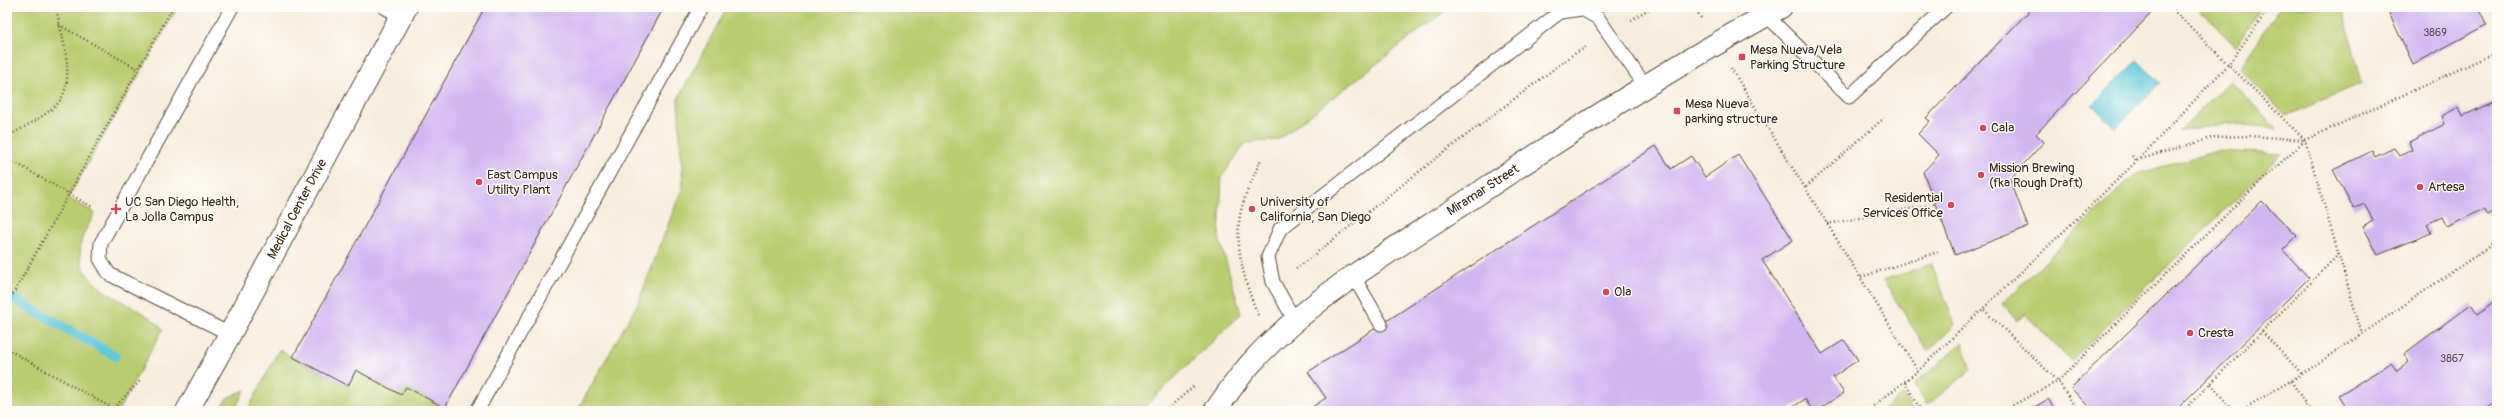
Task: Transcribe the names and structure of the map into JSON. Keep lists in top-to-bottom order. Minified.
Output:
{"streets":{"street":["Miramar Street","Medical Center Drive"]},"places":{"transit":["Mesa Nueva/Vela Parking Structure","Mesa Nueva parking structure"],"other":["Cala","Mission Brewing (fka Rough Draft)","East Campus Utility Plant","Artesa","Residential Services Office","University of California, San Diego","Ola","Cresta"],"health":["UC San Diego Health, La Jolla Campus"]},"house_numbers":["3869","3867"]}
